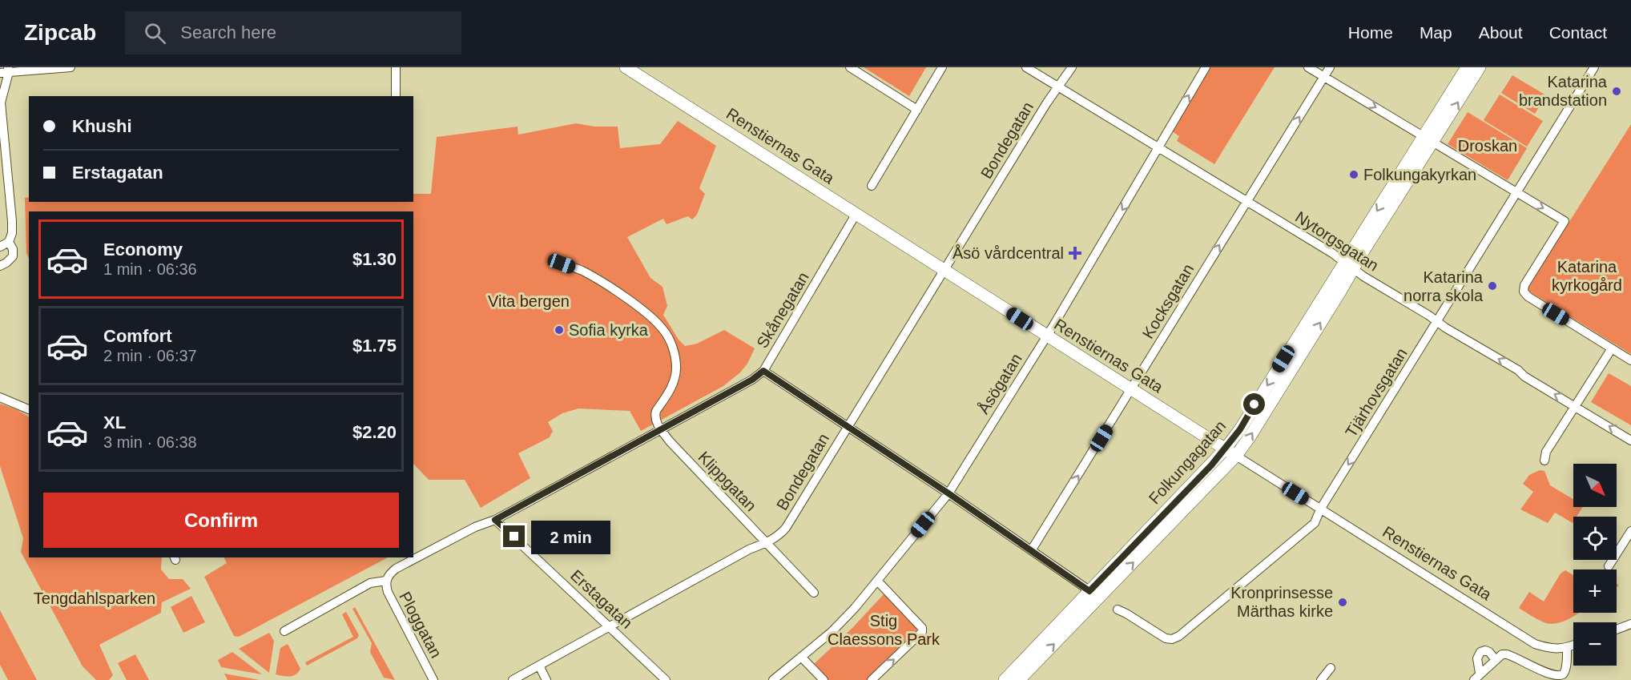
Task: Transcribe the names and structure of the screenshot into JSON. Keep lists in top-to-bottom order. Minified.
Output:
{"streets":{"street":["Bondegatan","Renstiernas Gata","Nytorgsgatan","Kocksgatan","Skånegatan","Åsögatan","Tjärhovsgatan","Folkungagatan","Klippgatan","Erstagatan","Ploggatan"]},"crossings":[["Bondegatan","Renstiernas Gata"],["Bondegatan","Nytorgsgatan"],["Bondegatan","Klippgatan"],["Bondegatan","Erstagatan"],["Renstiernas Gata","Kocksgatan"],["Renstiernas Gata","Skånegatan"],["Renstiernas Gata","Åsögatan"],["Renstiernas Gata","Tjärhovsgatan"],["Renstiernas Gata","Folkungagatan"],["Nytorgsgatan","Kocksgatan"],["Nytorgsgatan","Åsögatan"],["Nytorgsgatan","Tjärhovsgatan"],["Nytorgsgatan","Folkungagatan"],["Skånegatan","Klippgatan"],["Skånegatan","Erstagatan"],["Skånegatan","Ploggatan"]],"one_way":["Kocksgatan"],"parks":["Droskan","Katarina kyrkogård","Vita bergen","Tengdahlsparken","Stig Claessons Park"],"places":{"other":["Katarina brandstation","Folkungakyrkan","Katarina norra skola","Sofia kyrka","Kronprinsesse Märthas kirke"],"health":["Åsö vårdcentral"]},"north":"bottom right","page":{"header":"Zipcab","search":"Search here","nav":["Home","Map","About","Contact"],"banner":["Khushi","Erstagatan"],"list":[{"name":"Economy","note":"1 min · 06:36","value":"$1.30"},{"name":"Comfort","note":"2 min · 06:37","value":"$1.75"},{"name":"XL","note":"3 min · 06:38","value":"$2.20"}],"map_buttons":["+","−"],"buttons":"Confirm","bubble":"2 min"}}
